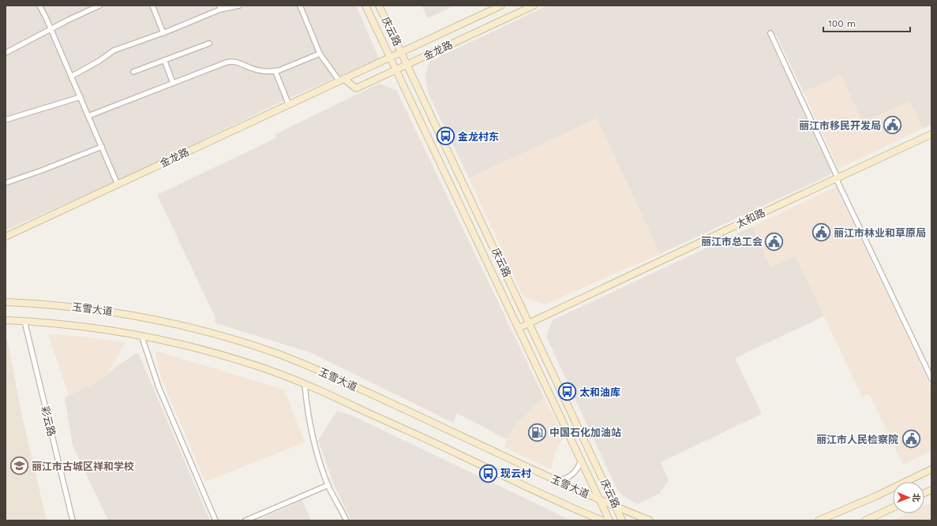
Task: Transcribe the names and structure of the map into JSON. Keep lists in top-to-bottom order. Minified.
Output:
{"streets":{"main road":["庆云路","金龙路","太和路","玉雪大道"],"street":["彩云路"]},"crossings":[["庆云路","金龙路"],["庆云路","太和路"],["庆云路","玉雪大道"],["玉雪大道","彩云路"]],"places":{"public building":["丽江市移民开发局","丽江市林业和草原局","丽江市总工会","丽江市人民检察院"],"bus stop":["金龙村东","太和油库","现云村"],"fuel station":["中国石化加油站"],"school or university":["丽江市古城区祥和学校"]},"scale_bar":"100 m","north":"right"}
